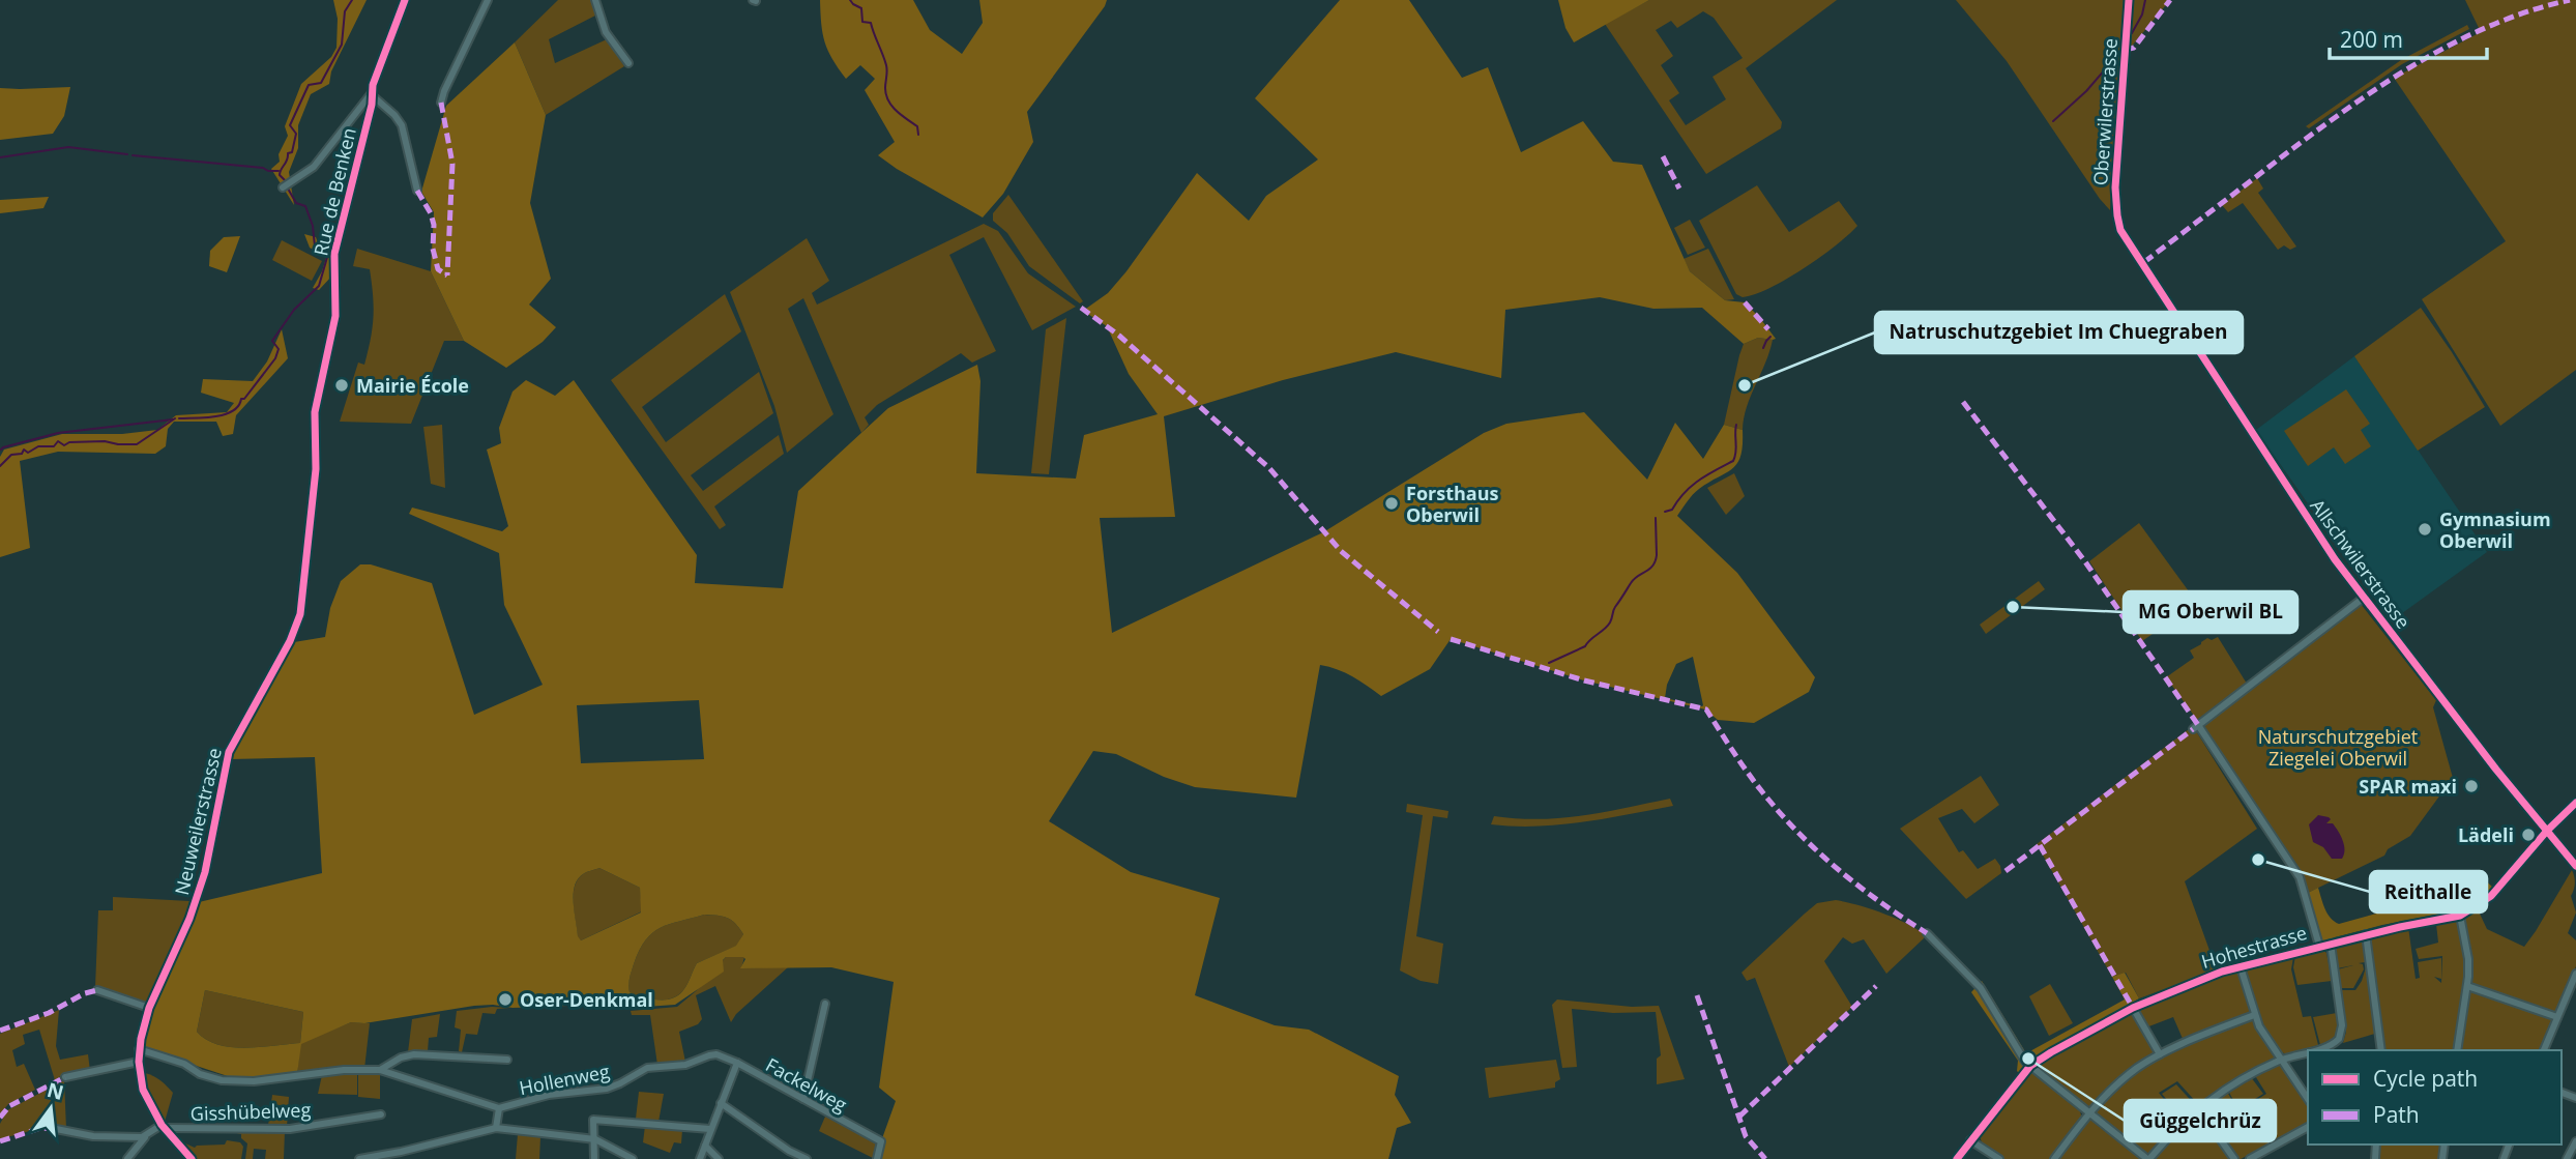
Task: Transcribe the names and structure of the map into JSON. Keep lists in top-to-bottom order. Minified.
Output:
{"streets":{"street":["Oberwilerstrasse","Rue de Benken","Allschwilerstrasse","Neuweilerstrasse","Hohestrasse","Hollenweg","Fackelweg","Gisshübelweg"]},"crossings":[["Oberwilerstrasse","Allschwilerstrasse"],["Rue de Benken","Neuweilerstrasse"],["Allschwilerstrasse","Hohestrasse"],["Neuweilerstrasse","Gisshübelweg"],["Hollenweg","Fackelweg"]],"parks":["Naturschutzgebiet Ziegelei Oberwil"],"places":["Mairie École","Natruschutzgebiet Im Chuegraben","Forsthaus Oberwil","Gymnasium Oberwil","MG Oberwil BL","SPAR maxi","Lädeli","Reithalle","Oser-Denkmal","Güggelchrüz"],"legend":["Cycle path","Path"],"scale_bar":"200 m","north":"top"}
